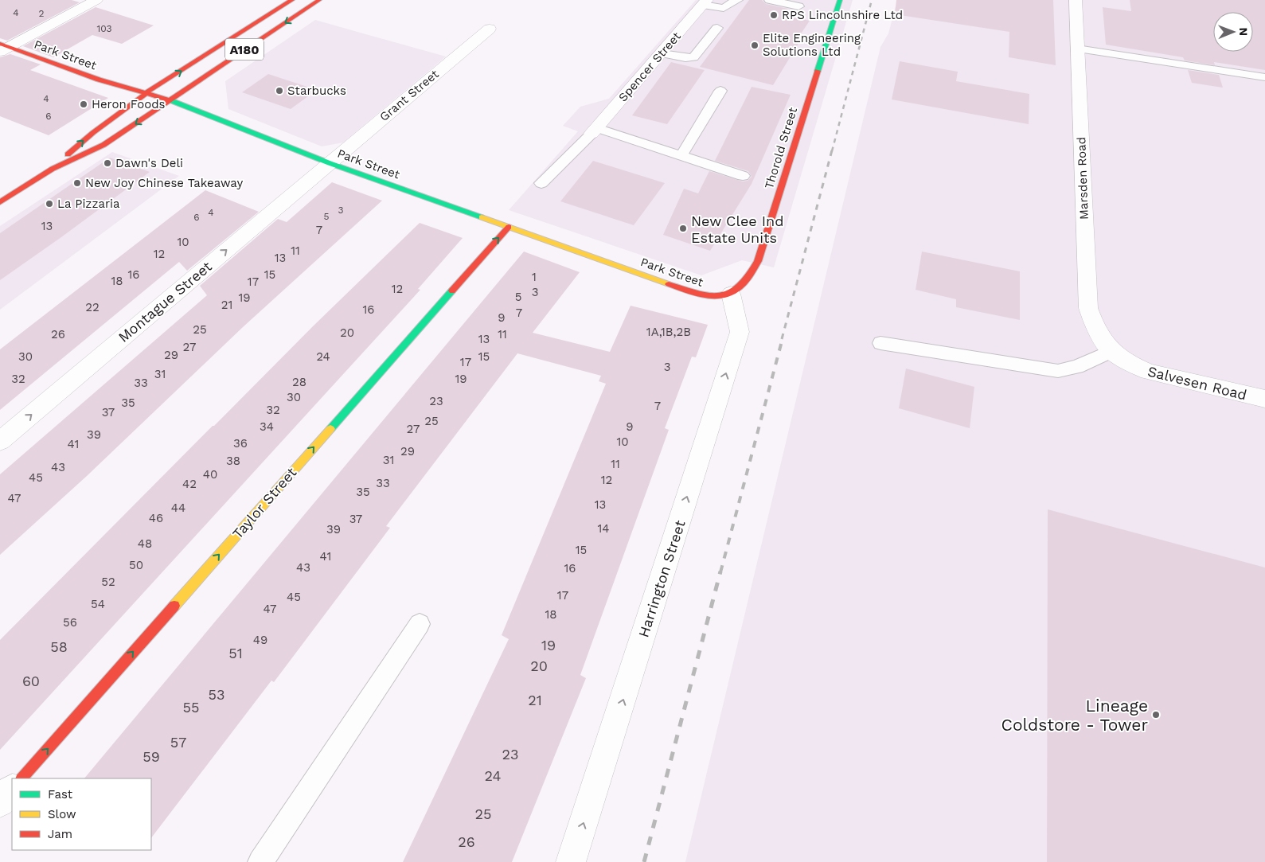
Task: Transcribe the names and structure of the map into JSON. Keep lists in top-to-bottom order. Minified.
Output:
{"streets":{"street":["A180","Park Street","Spencer Street","Grant Street","Thorold Street","Marsden Road","Montague Street","Salvesen Road","Taylor Street","Harrington Street"]},"crossings":[["A180","Park Street"],["Park Street","Grant Street"],["Park Street","Thorold Street"],["Park Street","Montague Street"],["Park Street","Taylor Street"],["Park Street","Harrington Street"],["Grant Street","Montague Street"],["Thorold Street","Harrington Street"],["Marsden Road","Salvesen Road"]],"one_way":["Taylor Street","Harrington Street"],"places":["RPS Lincolnshire Ltd","Elite Engineering Solutions Ltd","Starbucks","Heron Foods","Dawn's Deli","New Joy Chinese Takeaway","La Pizzaria","New Clee Ind Estate Units","Lineage Coldstore - Tower"],"house_numbers":["4","2","103","4","6","3","4","5","6","13","7","10","11","12","13","16","15","1","18","17","12","3","5","19","21","22","16","7","9","25","1A,1B,2B","20","26","11","13","27","29","30","24","15","17","3","31","32","19","28","33","30","23","35","7","32","37","25","34","9","27","39","10","36","41","29","31","38","11","43","40","45","12","33","42","35","47","13","44","46","37","14","39","48","15","41","50","43","16","52","17","45","54","47","18","56","49","19","58","51","20","60","53","21","55","57","23","59","24","25","26"],"legend":["Fast","Slow","Jam"],"north":"right"}
